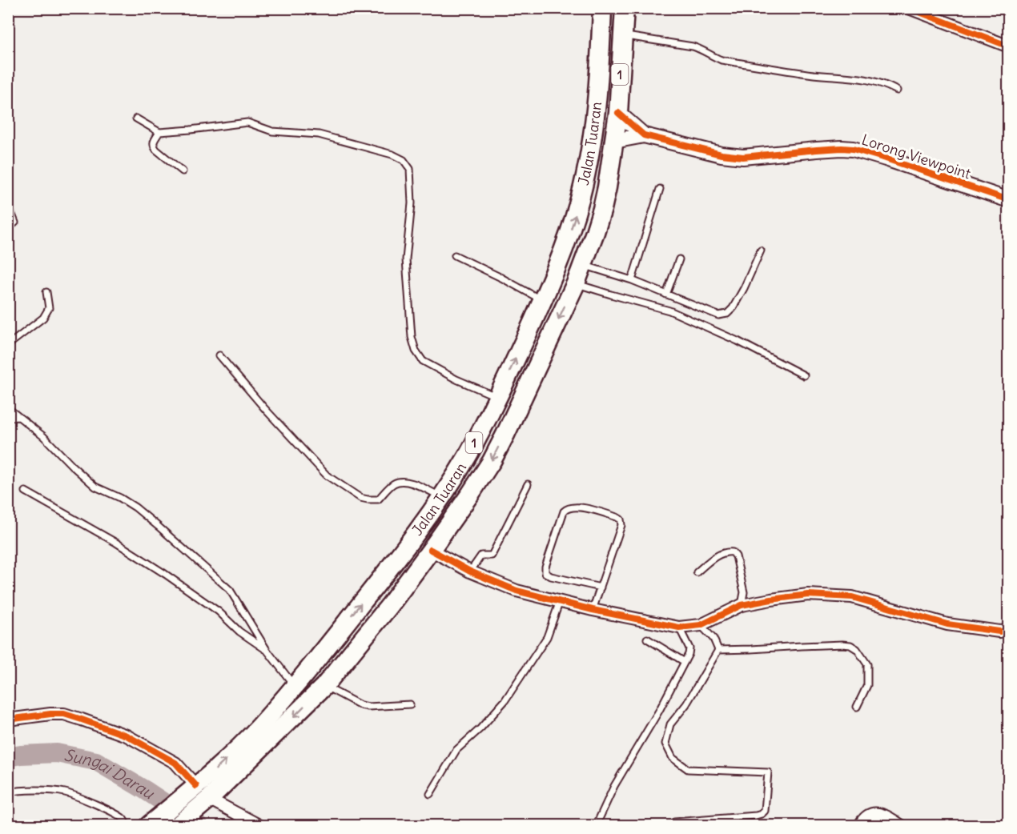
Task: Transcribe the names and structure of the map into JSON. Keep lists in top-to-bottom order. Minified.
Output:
{"streets":{"main road":["1","Jalan Tuaran"],"street":["Lorong Viewpoint"]},"water":["Sungai Darau"]}
